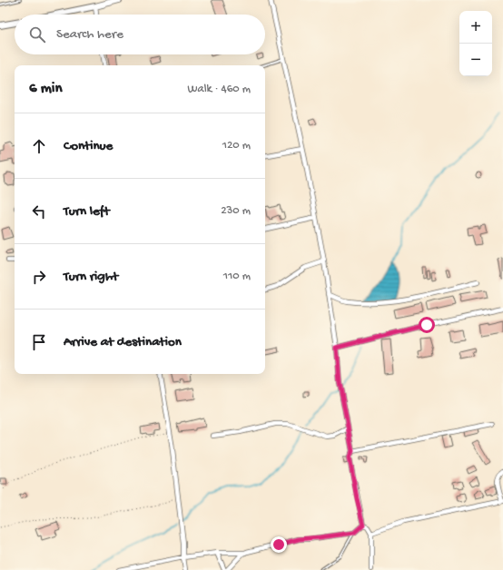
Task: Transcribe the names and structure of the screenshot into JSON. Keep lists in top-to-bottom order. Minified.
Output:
{"page":{"map_buttons":["+","−"],"search":"Search here","heading":["6 min","Walk · 460 m"],"list":[["Continue","120 m"],["Turn left","230 m"],["Turn right","110 m"],"Arrive at destination"]}}
